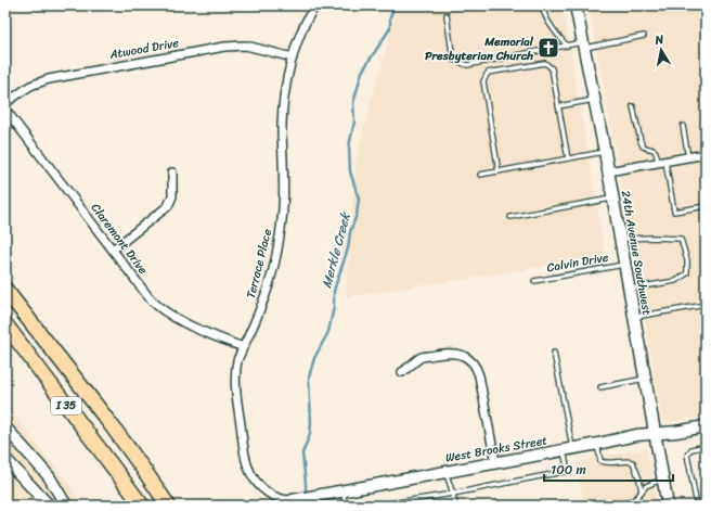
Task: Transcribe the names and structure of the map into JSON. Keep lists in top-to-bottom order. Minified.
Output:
{"streets":{"highway":["I 35"],"main road":["24th Avenue Southwest","West Brooks Street"],"street":["Atwood Drive","Claremont Drive","Terrace Place"],"lane":["Calvin Drive"]},"crossings":[["Atwood Drive","Terrace Place"],["Claremont Drive","Terrace Place"],["24th Avenue Southwest","Calvin Drive"],["24th Avenue Southwest","West Brooks Street"],["Terrace Place","West Brooks Street"]],"water":["Merkle Creek"],"places":{"church":["Memorial Presbyterian Church"]},"scale_bar":"100 m","north":"top"}
